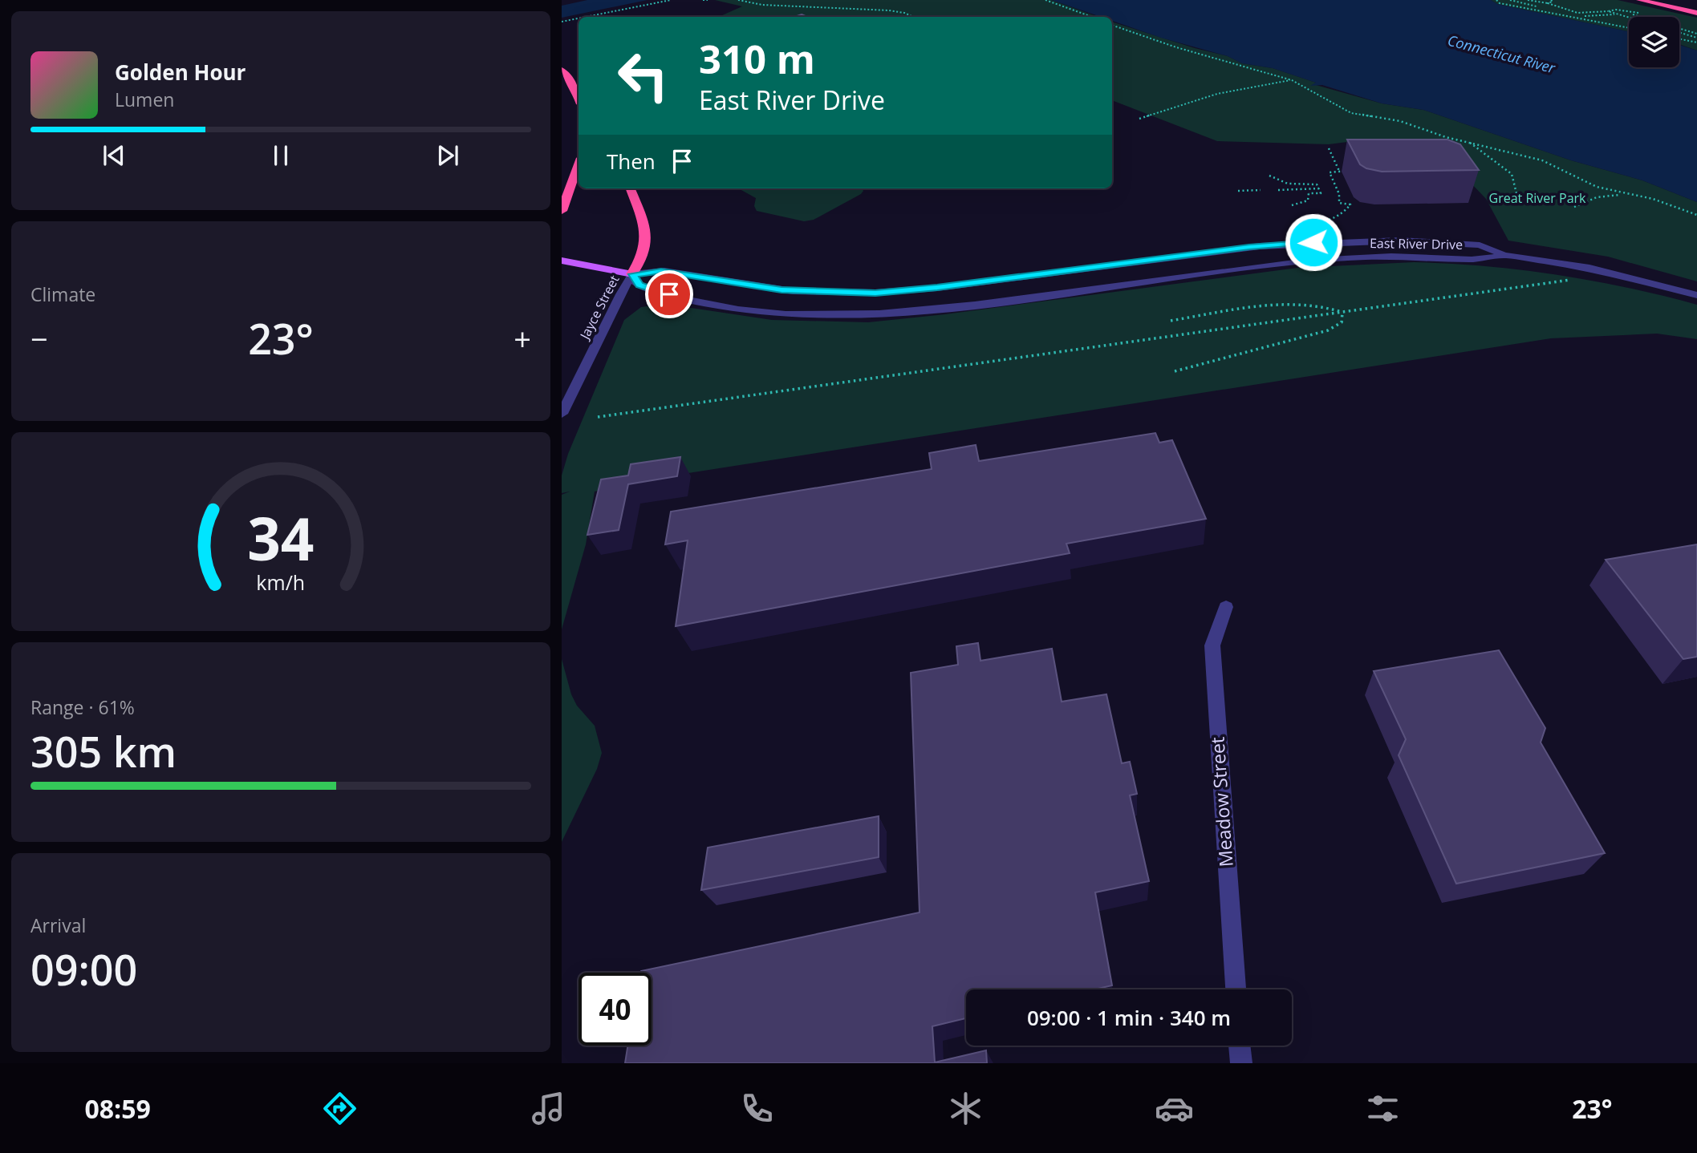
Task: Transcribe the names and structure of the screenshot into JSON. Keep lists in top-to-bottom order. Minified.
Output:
{"streets":{"main road":["East River Drive"],"street":["Jayce Street","Meadow Street"]},"crossings":[["East River Drive","Jayce Street"]],"water":["Connecticut River"],"parks":["Great River Park"],"page":{"turn":["310 m","East River Drive"],"song":["Golden Hour","Lumen"],"then":"Then","tile":["Climate",["Range · 61%","305 km"],["Arrival","09:00"]],"heat":["−","23°","+"],"limit":"40","trip":"09:00 · 1 min · 340 m","tabs":["08:59","23°"],"gauge":["34","km/h"]}}
